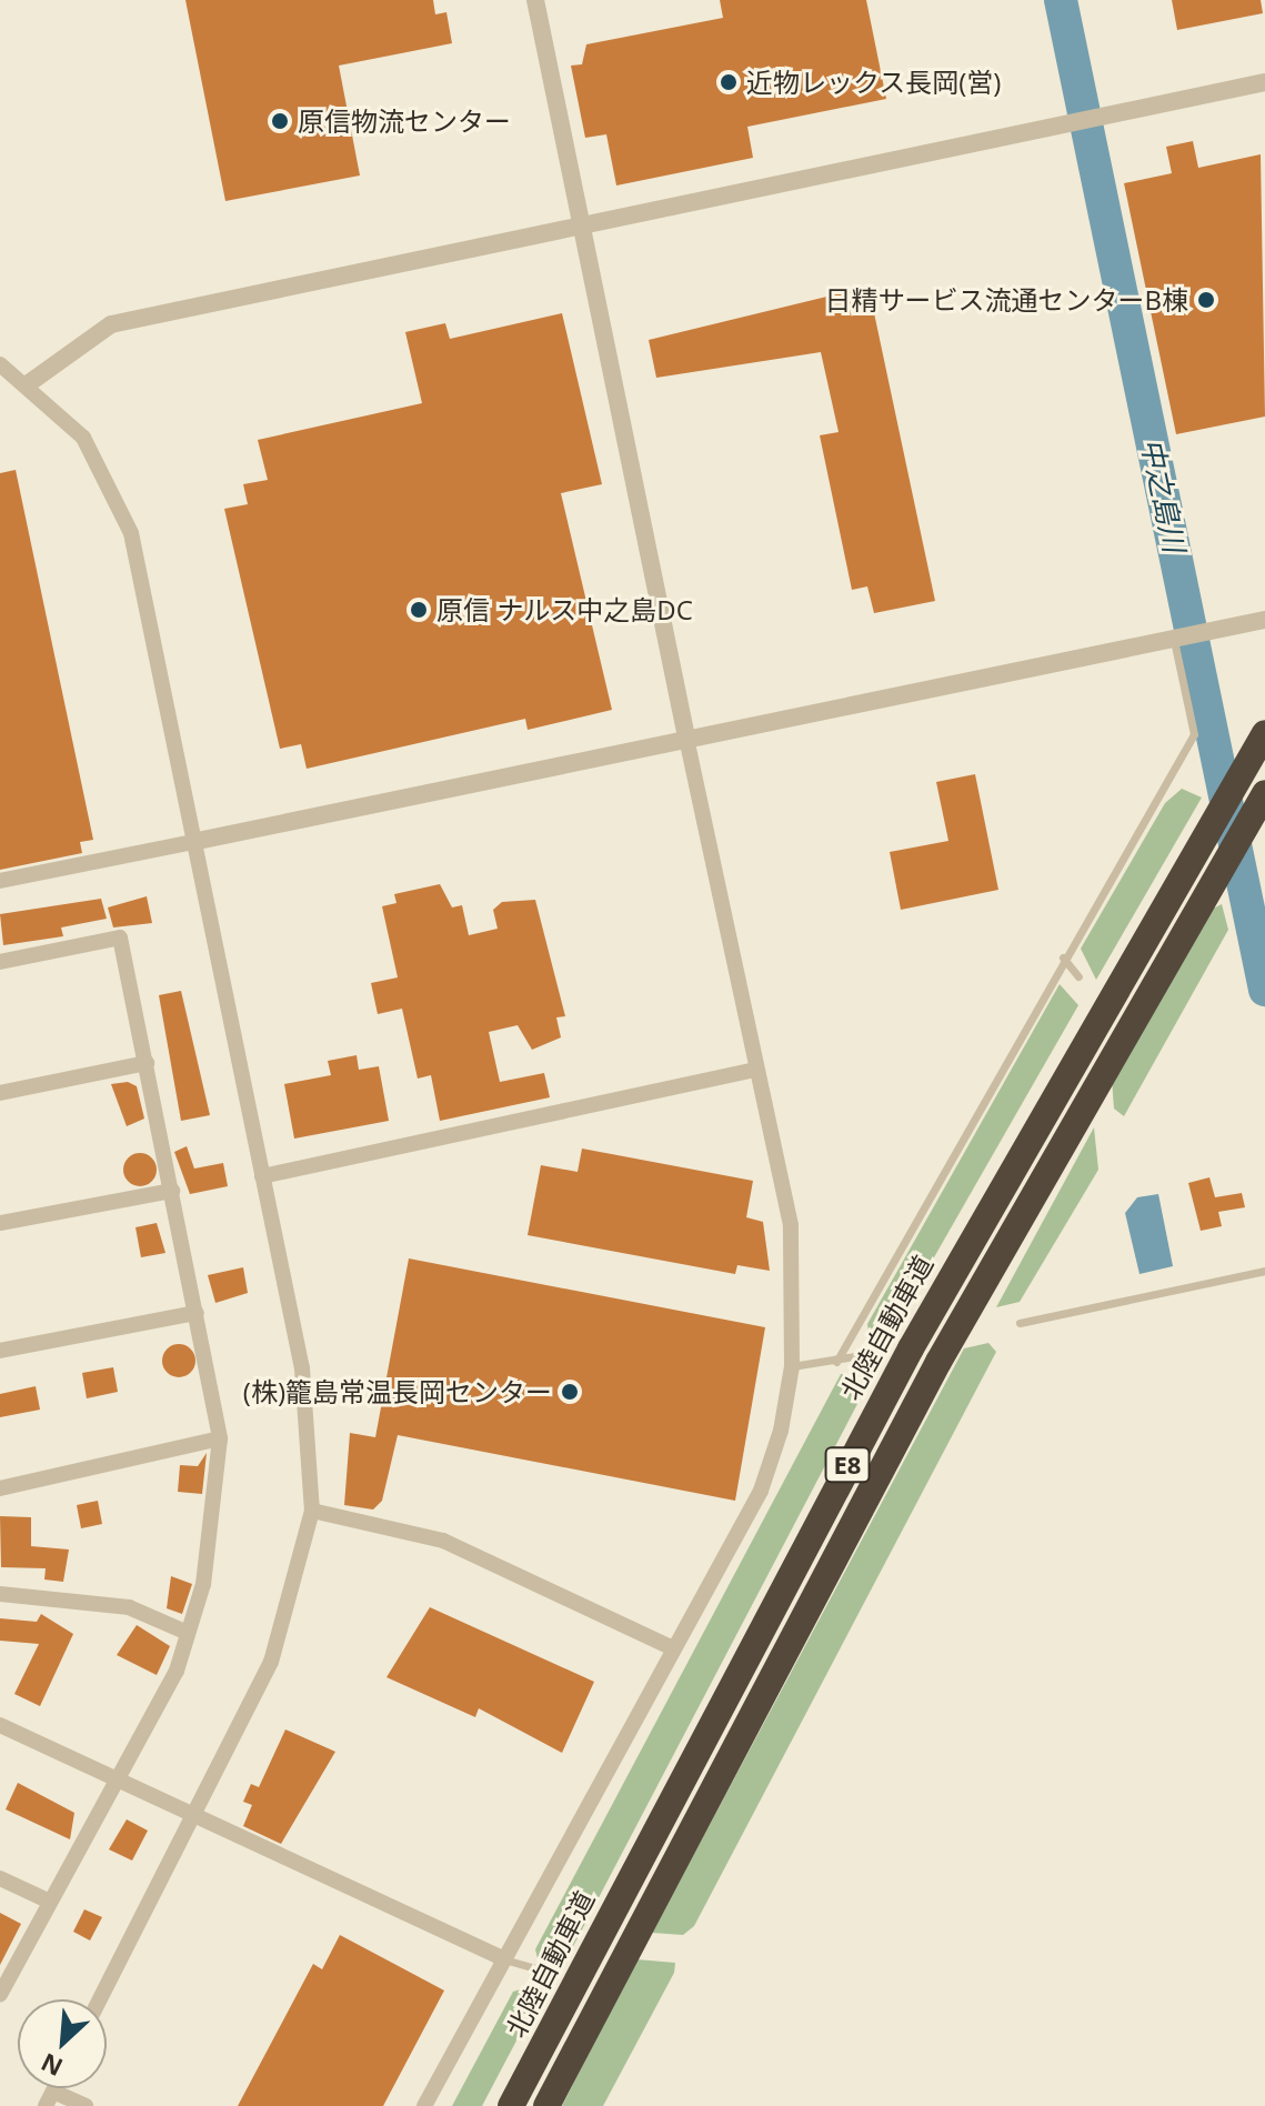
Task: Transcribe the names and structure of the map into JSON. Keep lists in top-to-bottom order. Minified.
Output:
{"streets":{"highway":["北陸自動車道","E8"]},"water":["中之島川"],"places":["近物レックス長岡(営)","原信物流センター","日精サービス流通センターB棟","原信 ナルス中之島DC","(株)籠島常温長岡センター"],"north":"bottom left"}
